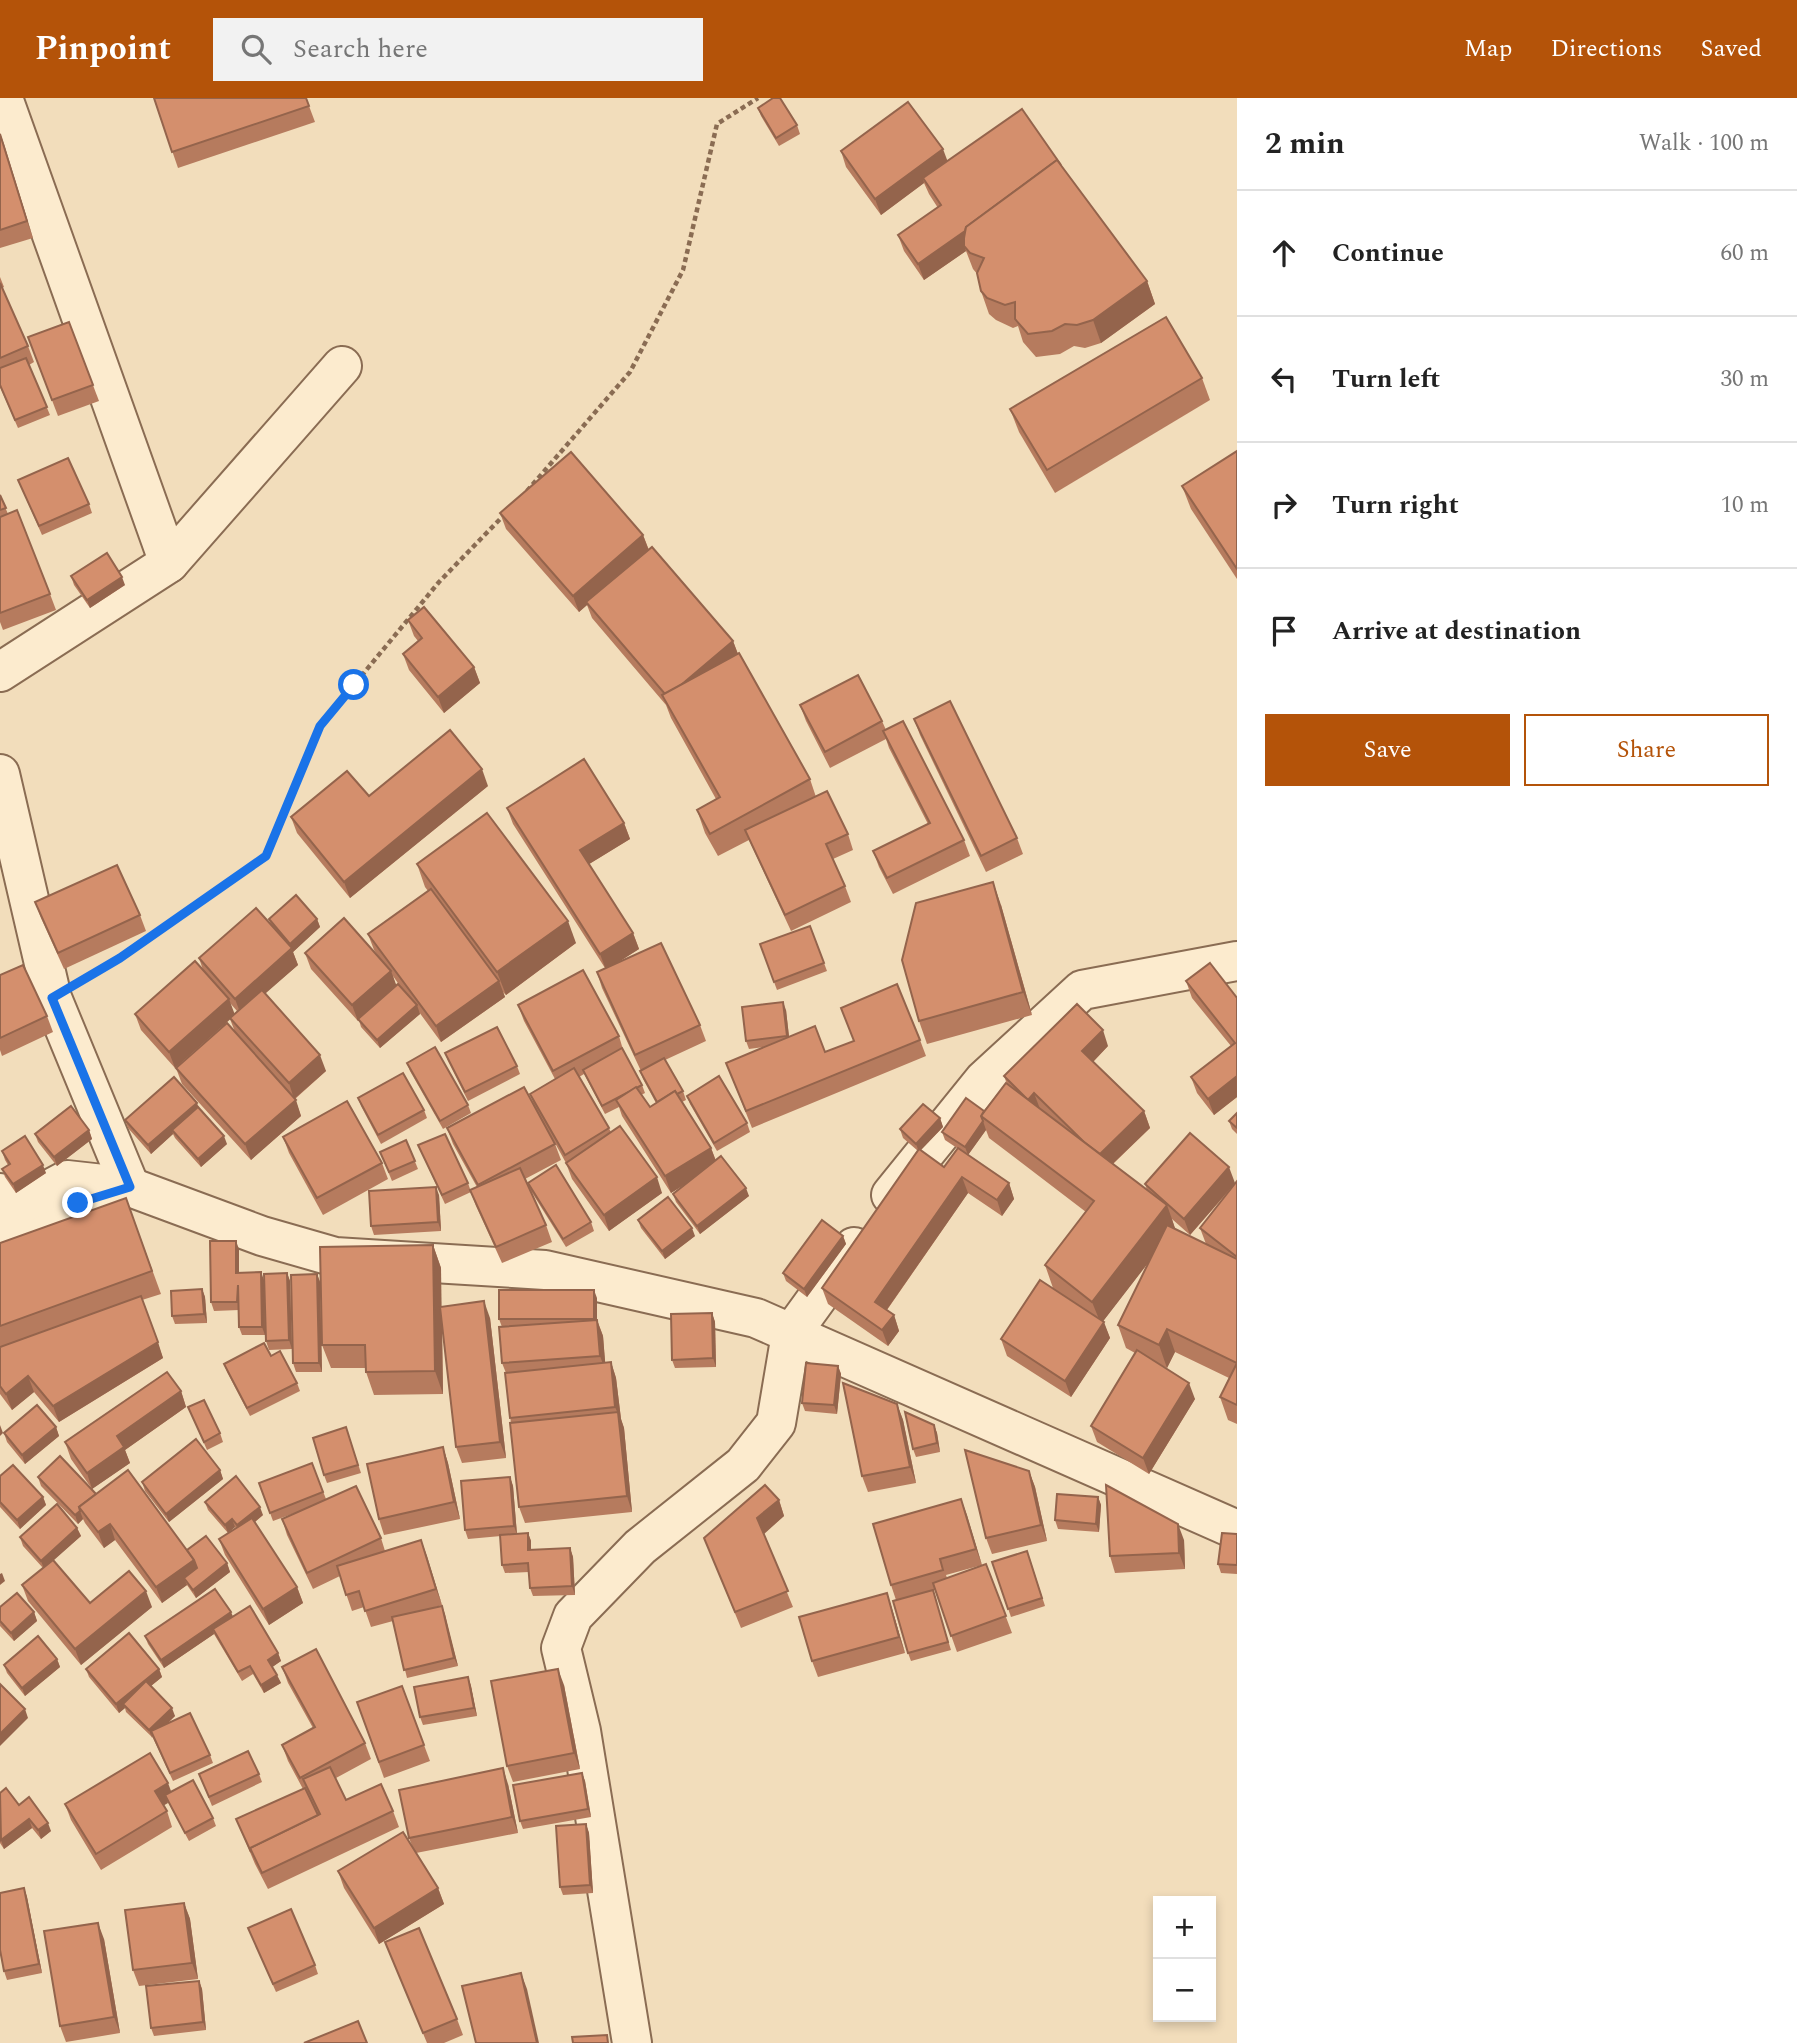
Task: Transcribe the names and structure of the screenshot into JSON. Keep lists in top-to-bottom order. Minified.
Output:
{"page":{"header":"Pinpoint","search":"Search here","nav":["Map","Directions","Saved"],"heading":["2 min","Walk · 100 m"],"list":[["Continue","60 m"],["Turn left","30 m"],["Turn right","10 m"],"Arrive at destination"],"buttons":["Save","Share"],"map_buttons":["+","−"]}}
